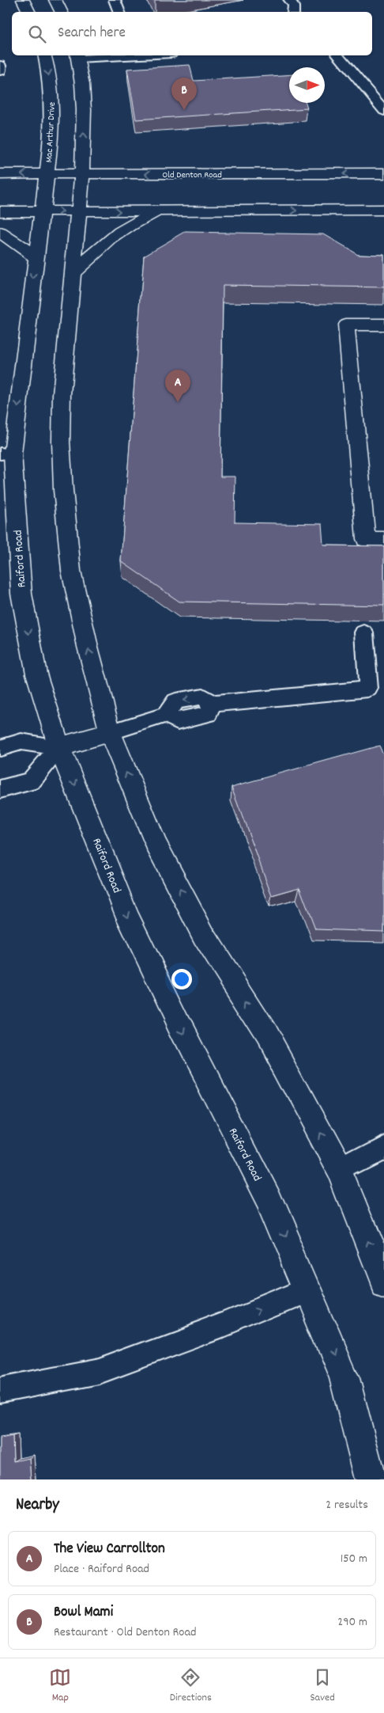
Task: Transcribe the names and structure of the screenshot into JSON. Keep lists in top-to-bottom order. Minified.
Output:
{"streets":{"street":["Mac Arthur Drive","Old Denton Road","Raiford Road"]},"crossings":[["Mac Arthur Drive","Old Denton Road"],["Mac Arthur Drive","Raiford Road"]],"north":"right","page":{"search":"Search here","pins":["B","A"],"heading":["Nearby","2 results"],"list":[{"mark":"A","name":"The View Carrollton","note":"Place · Raiford Road","value":"150 m"},{"mark":"B","name":"Bowl Mami","note":"Restaurant · Old Denton Road","value":"290 m"}],"nav":["Map","Directions","Saved"]}}
